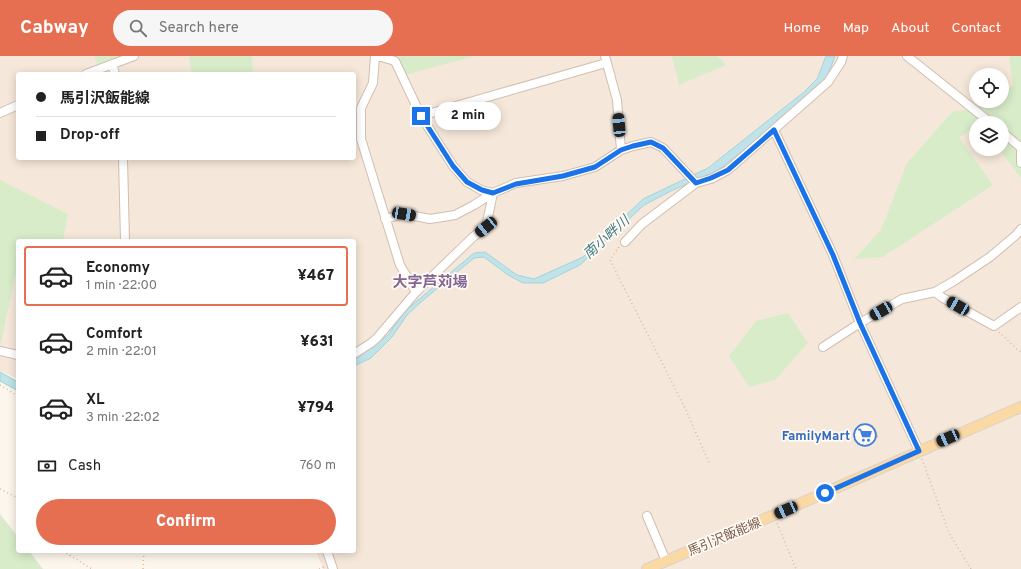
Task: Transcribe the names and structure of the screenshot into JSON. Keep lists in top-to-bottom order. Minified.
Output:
{"streets":{"main road":["馬引沢飯能線"]},"districts":["大字芦苅場"],"water":["南小畔川"],"places":{"supermarket":["FamilyMart"]},"page":{"header":"Cabway","search":"Search here","nav":["Home","Map","About","Contact"],"banner":["馬引沢飯能線","Drop-off"],"bubble":"2 min","list":[{"name":"Economy","note":"1 min · 22:00","value":"¥467"},{"name":"Comfort","note":"2 min · 22:01","value":"¥631"},{"name":"XL","note":"3 min · 22:02","value":"¥794"}],"pay":["Cash","760 m"],"buttons":"Confirm"}}
